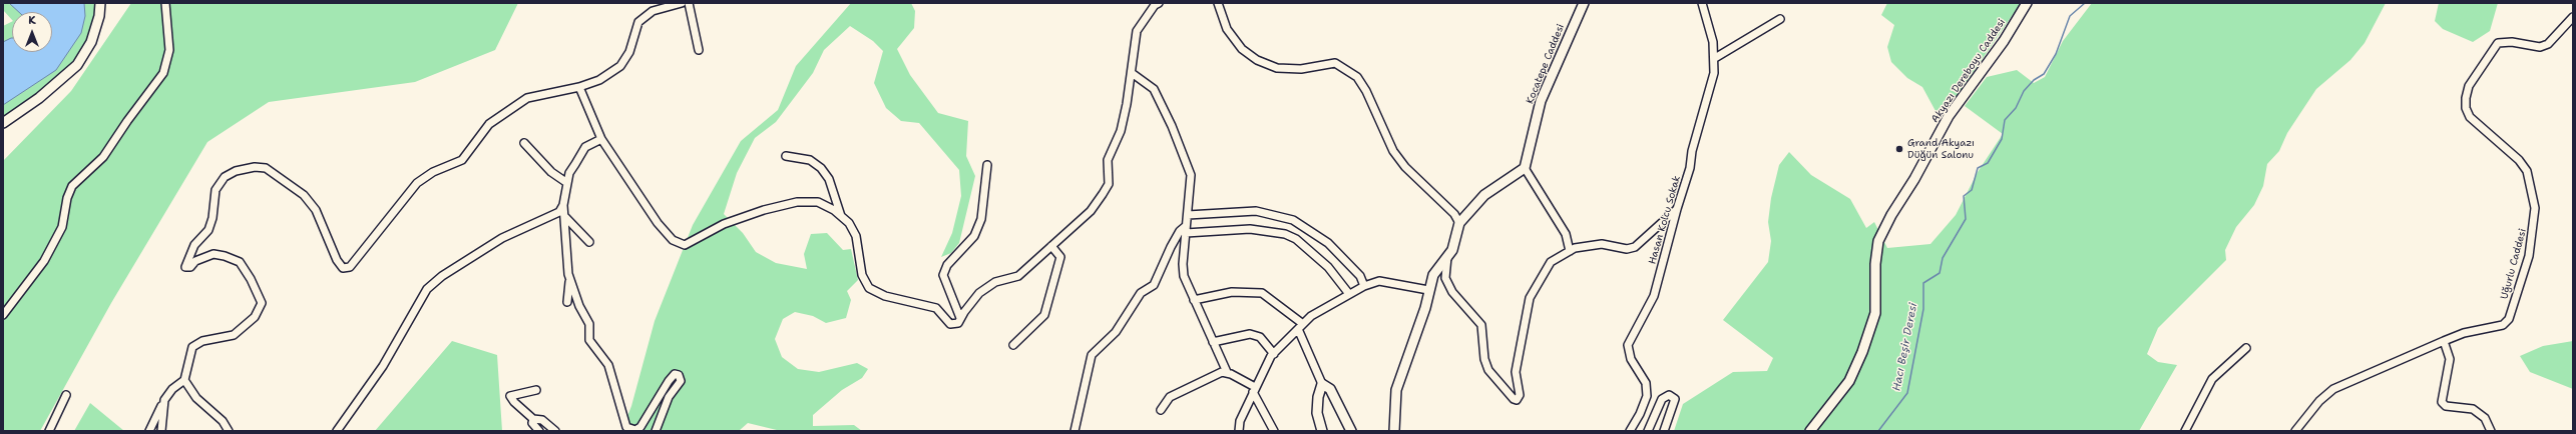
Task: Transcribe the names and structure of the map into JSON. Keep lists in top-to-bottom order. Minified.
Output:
{"streets":{"main road":["Kocatepe Caddesi","Akyazı Dereboyu Caddesi"],"street":["Hasan Kolcu Sokak","Uğurlu Caddesi"]},"water":["Hacı Beşir Deresi"],"places":["Grand Akyazı Düğün Salonu"],"north":"top"}
